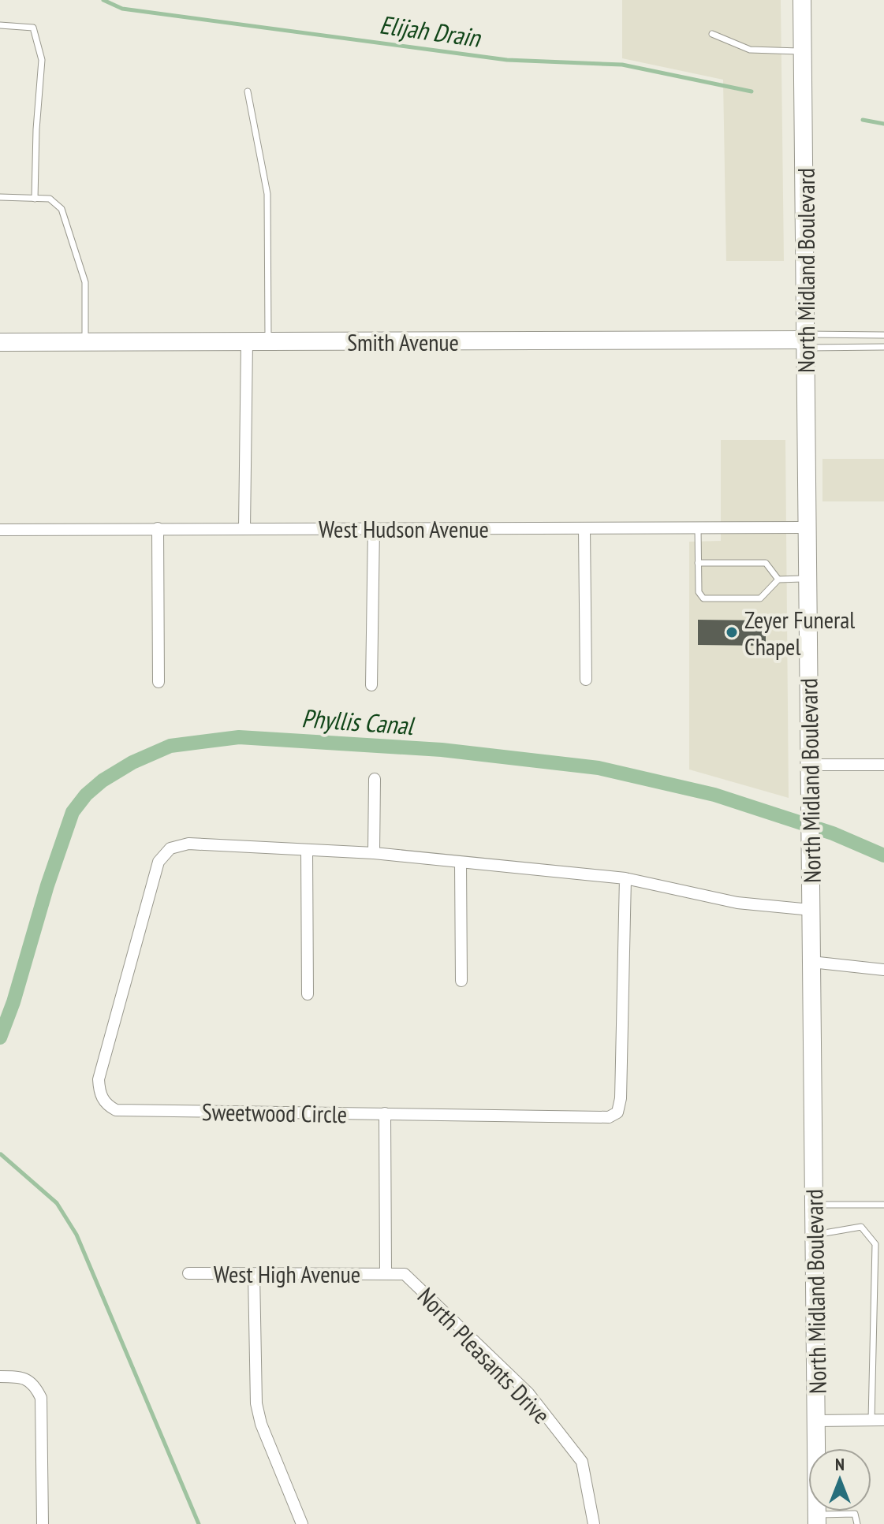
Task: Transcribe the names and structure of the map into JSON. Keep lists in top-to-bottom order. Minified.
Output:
{"streets":{"main road":["North Midland Boulevard","Smith Avenue"],"street":["West Hudson Avenue","Sweetwood Circle","West High Avenue","North Pleasants Drive"]},"crossings":[["North Midland Boulevard","Smith Avenue"],["North Midland Boulevard","West Hudson Avenue"],["North Midland Boulevard","Sweetwood Circle"],["West High Avenue","North Pleasants Drive"]],"water":["Elijah Drain","Phyllis Canal"],"places":["Zeyer Funeral Chapel"],"north":"top"}
